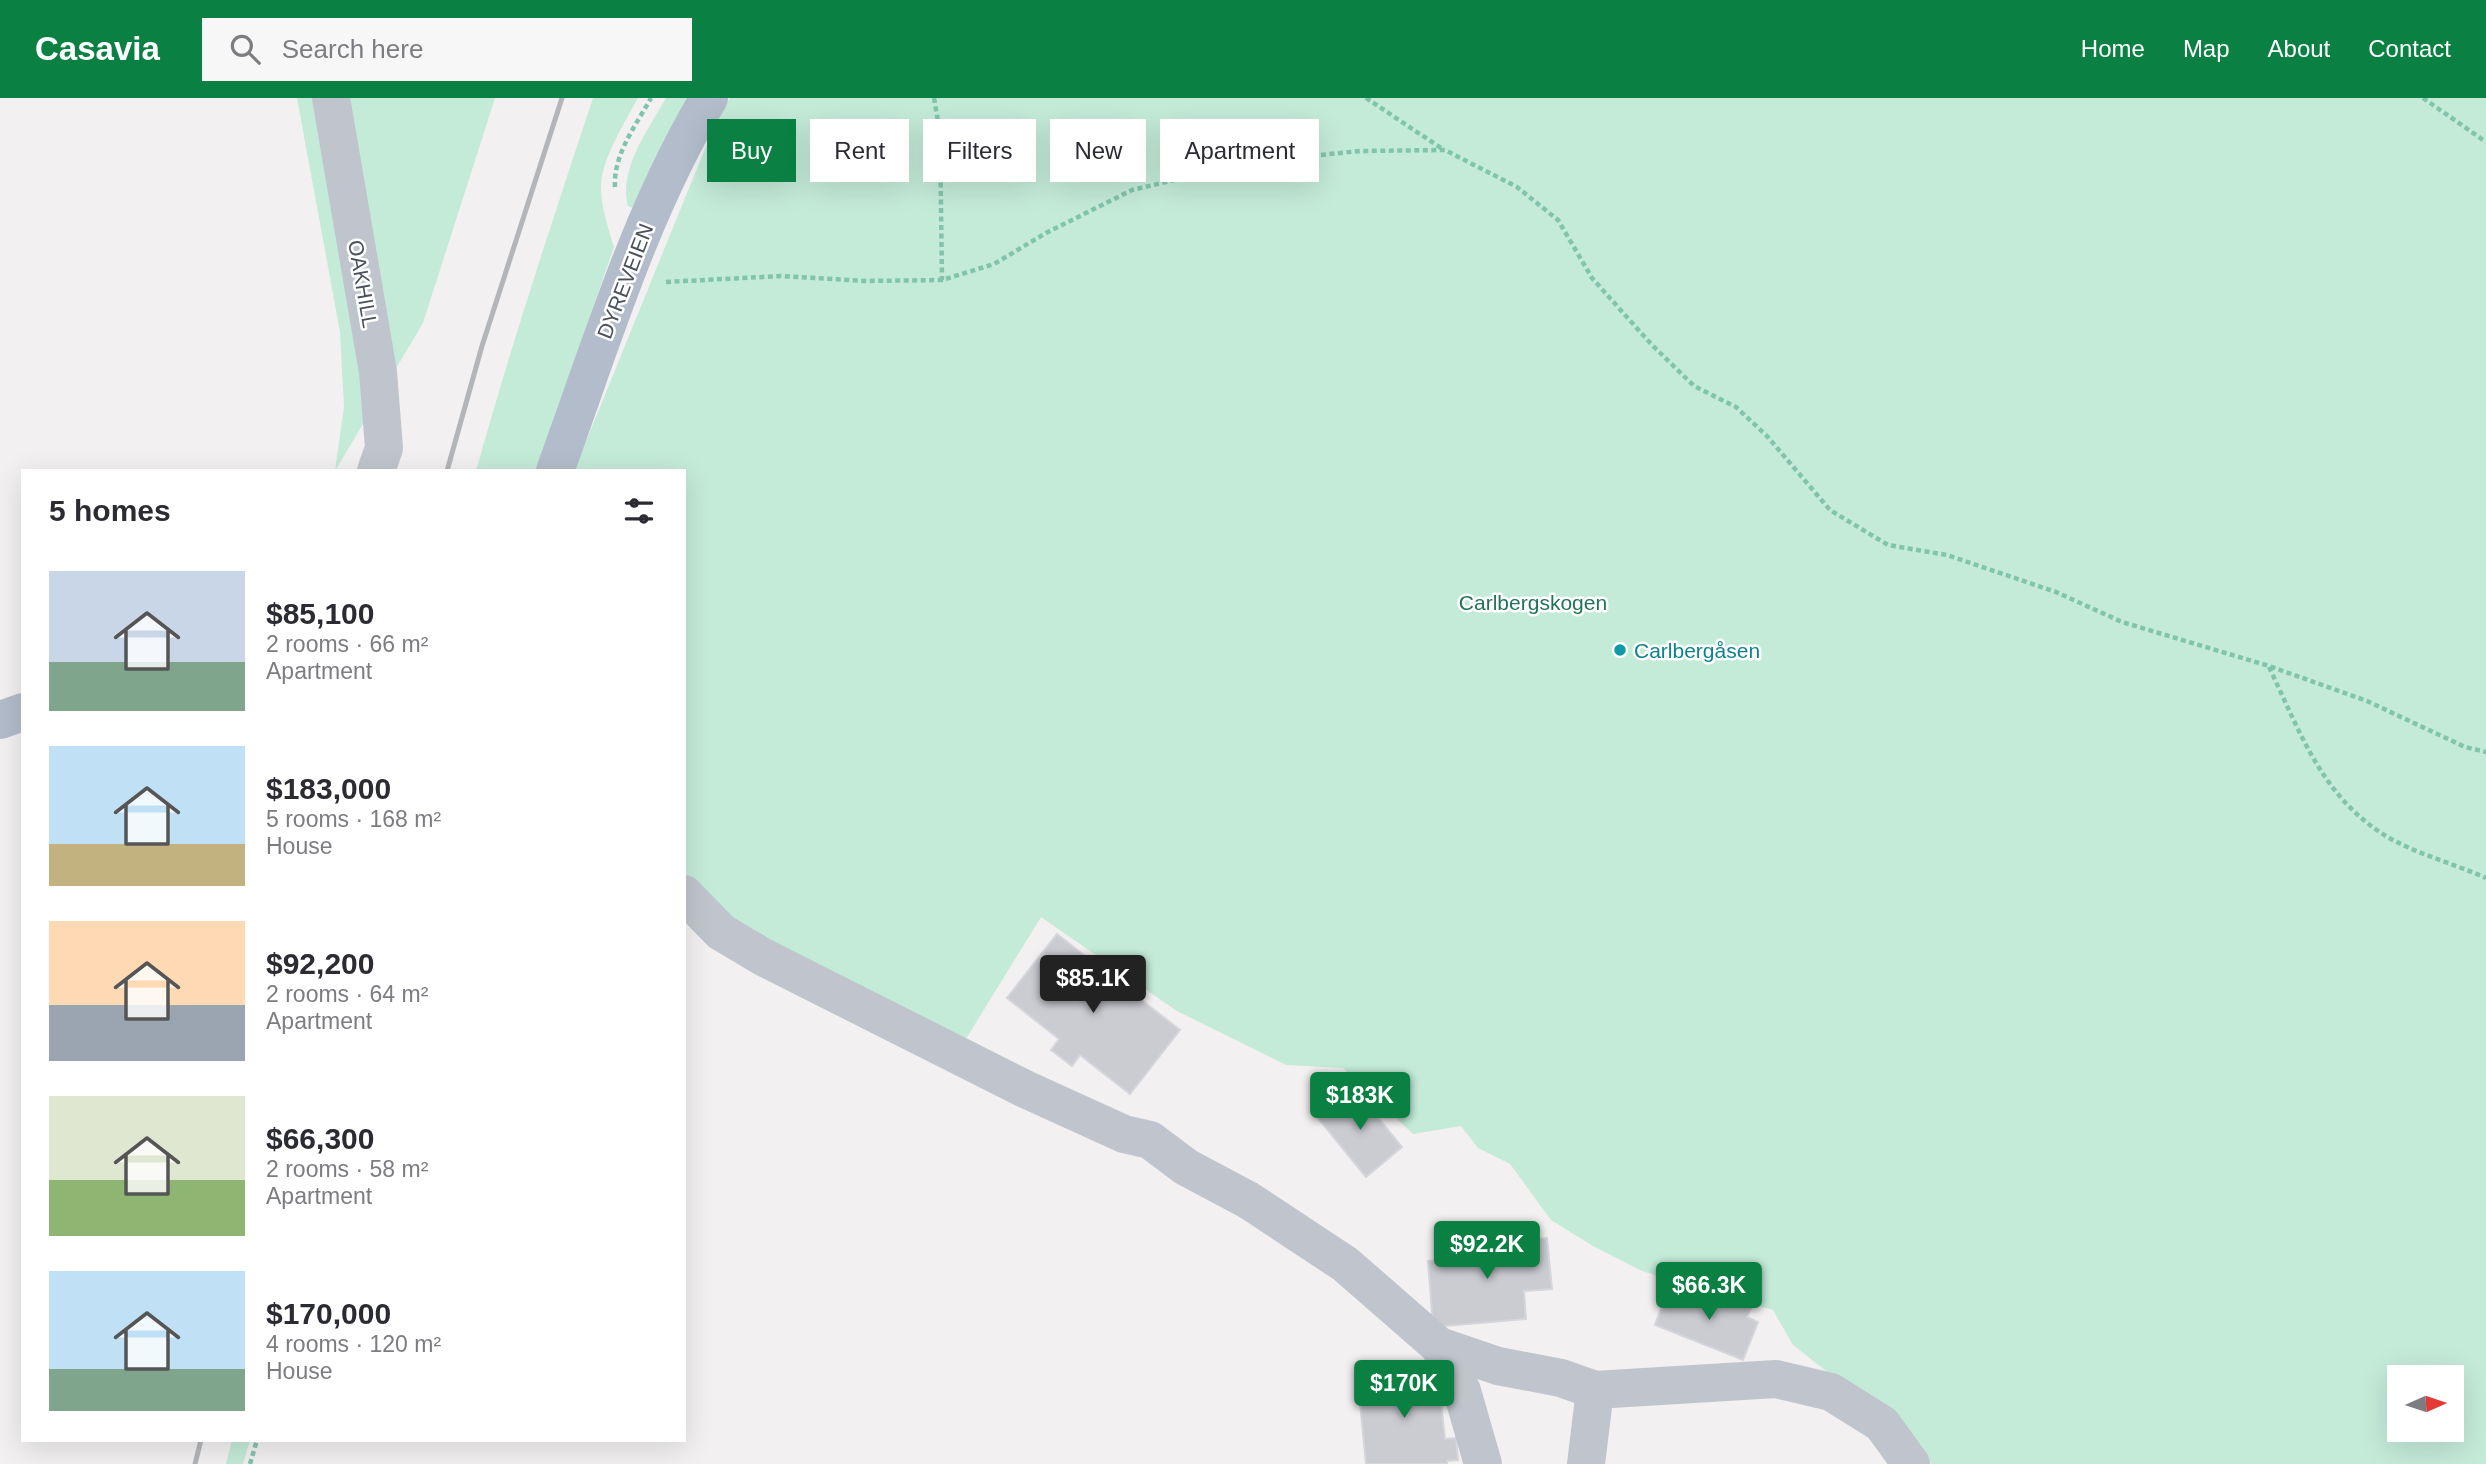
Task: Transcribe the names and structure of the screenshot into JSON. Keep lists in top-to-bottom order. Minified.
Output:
{"streets":{"main road":["DYREVEIEN"],"street":["OAKHILL"]},"parks":["Carlbergskogen"],"places":["Carlbergåsen"],"north":"right","page":{"header":"Casavia","search":"Search here","nav":["Home","Map","About","Contact"],"chip":["Buy","Rent","Filters","New","Apartment"],"heading":"5 homes","list":[{"name":"$85,100","note":"2 rooms · 66 m² · Apartment"},{"name":"$183,000","note":"5 rooms · 168 m² · House"},{"name":"$92,200","note":"2 rooms · 64 m² · Apartment"},{"name":"$66,300","note":"2 rooms · 58 m² · Apartment"},{"name":"$170,000","note":"4 rooms · 120 m² · House"}],"price":["$85.1K","$183K","$92.2K","$66.3K","$170K"]}}
